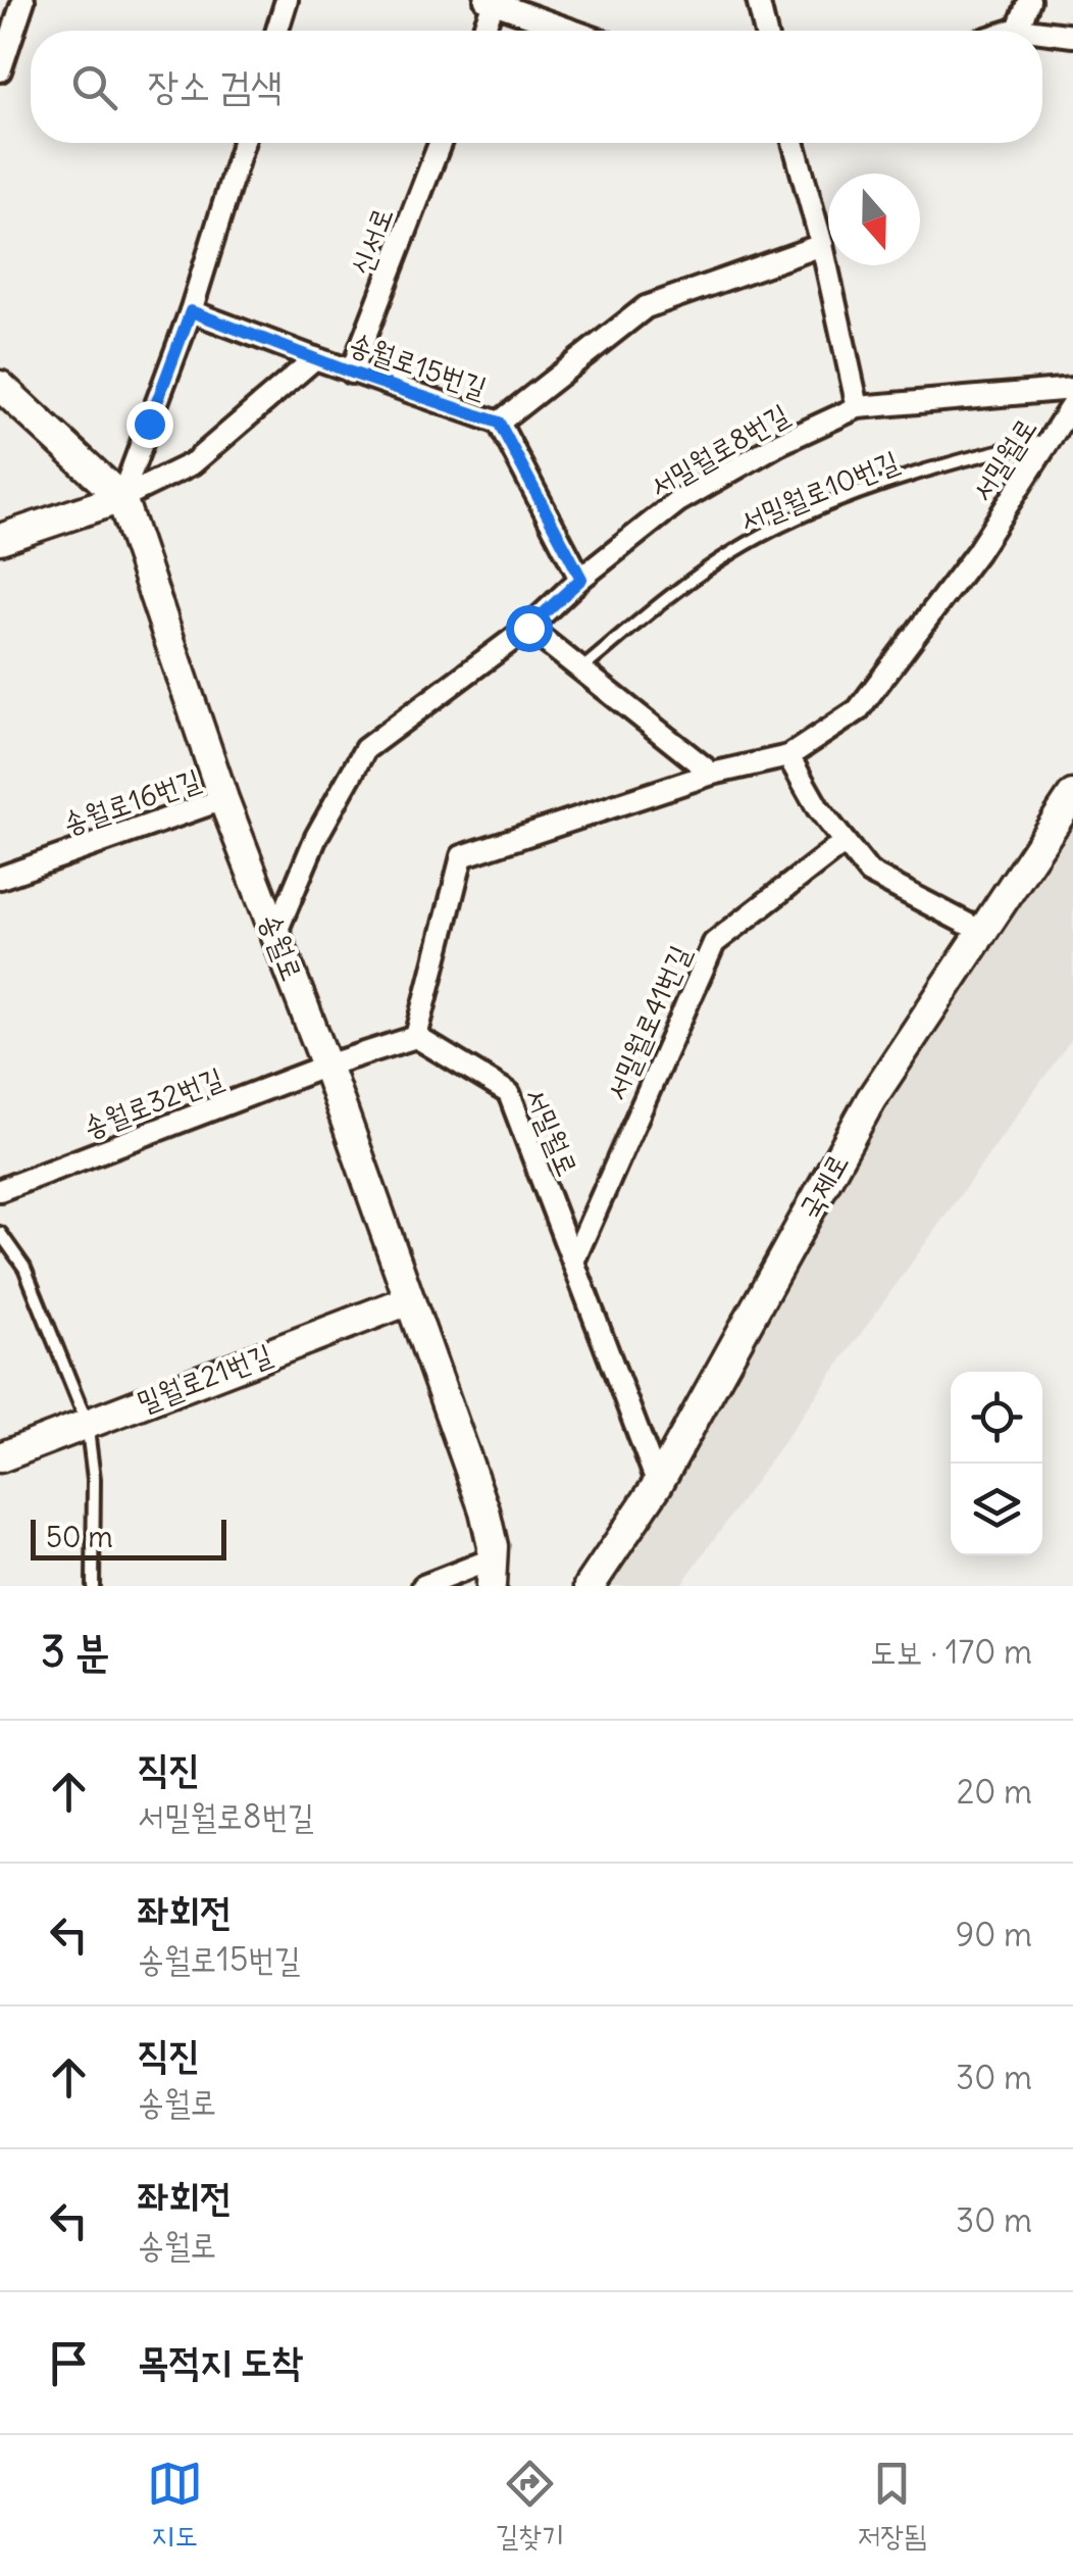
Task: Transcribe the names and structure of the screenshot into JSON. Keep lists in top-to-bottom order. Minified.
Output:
{"streets":{"street":["신서로","송월로15번길","서밀월로8번길","서밀월로","송월로16번길","송월로","서밀월로41번길","송월로32번길","국제로","밀월로21번길"],"lane":["서밀월로10번길"]},"crossings":[["신서로","송월로15번길"],["송월로15번길","서밀월로8번길"],["송월로15번길","송월로"],["서밀월로8번길","송월로"],["서밀월로","서밀월로10번길"],["서밀월로","서밀월로41번길"],["서밀월로","송월로32번길"],["서밀월로","국제로"],["송월로16번길","송월로"],["송월로","송월로32번길"],["송월로","밀월로21번길"]],"scale_bar":"50 m","north":"bottom","page":{"search":"장소 검색","scale":"50 m","heading":["3 분","도보 · 170 m"],"list":[["직진","서밀월로8번길","20 m"],["좌회전","송월로15번길","90 m"],["직진","송월로","30 m"],["좌회전","송월로","30 m"],"목적지 도착"],"nav":["지도","길찾기","저장됨"]}}
